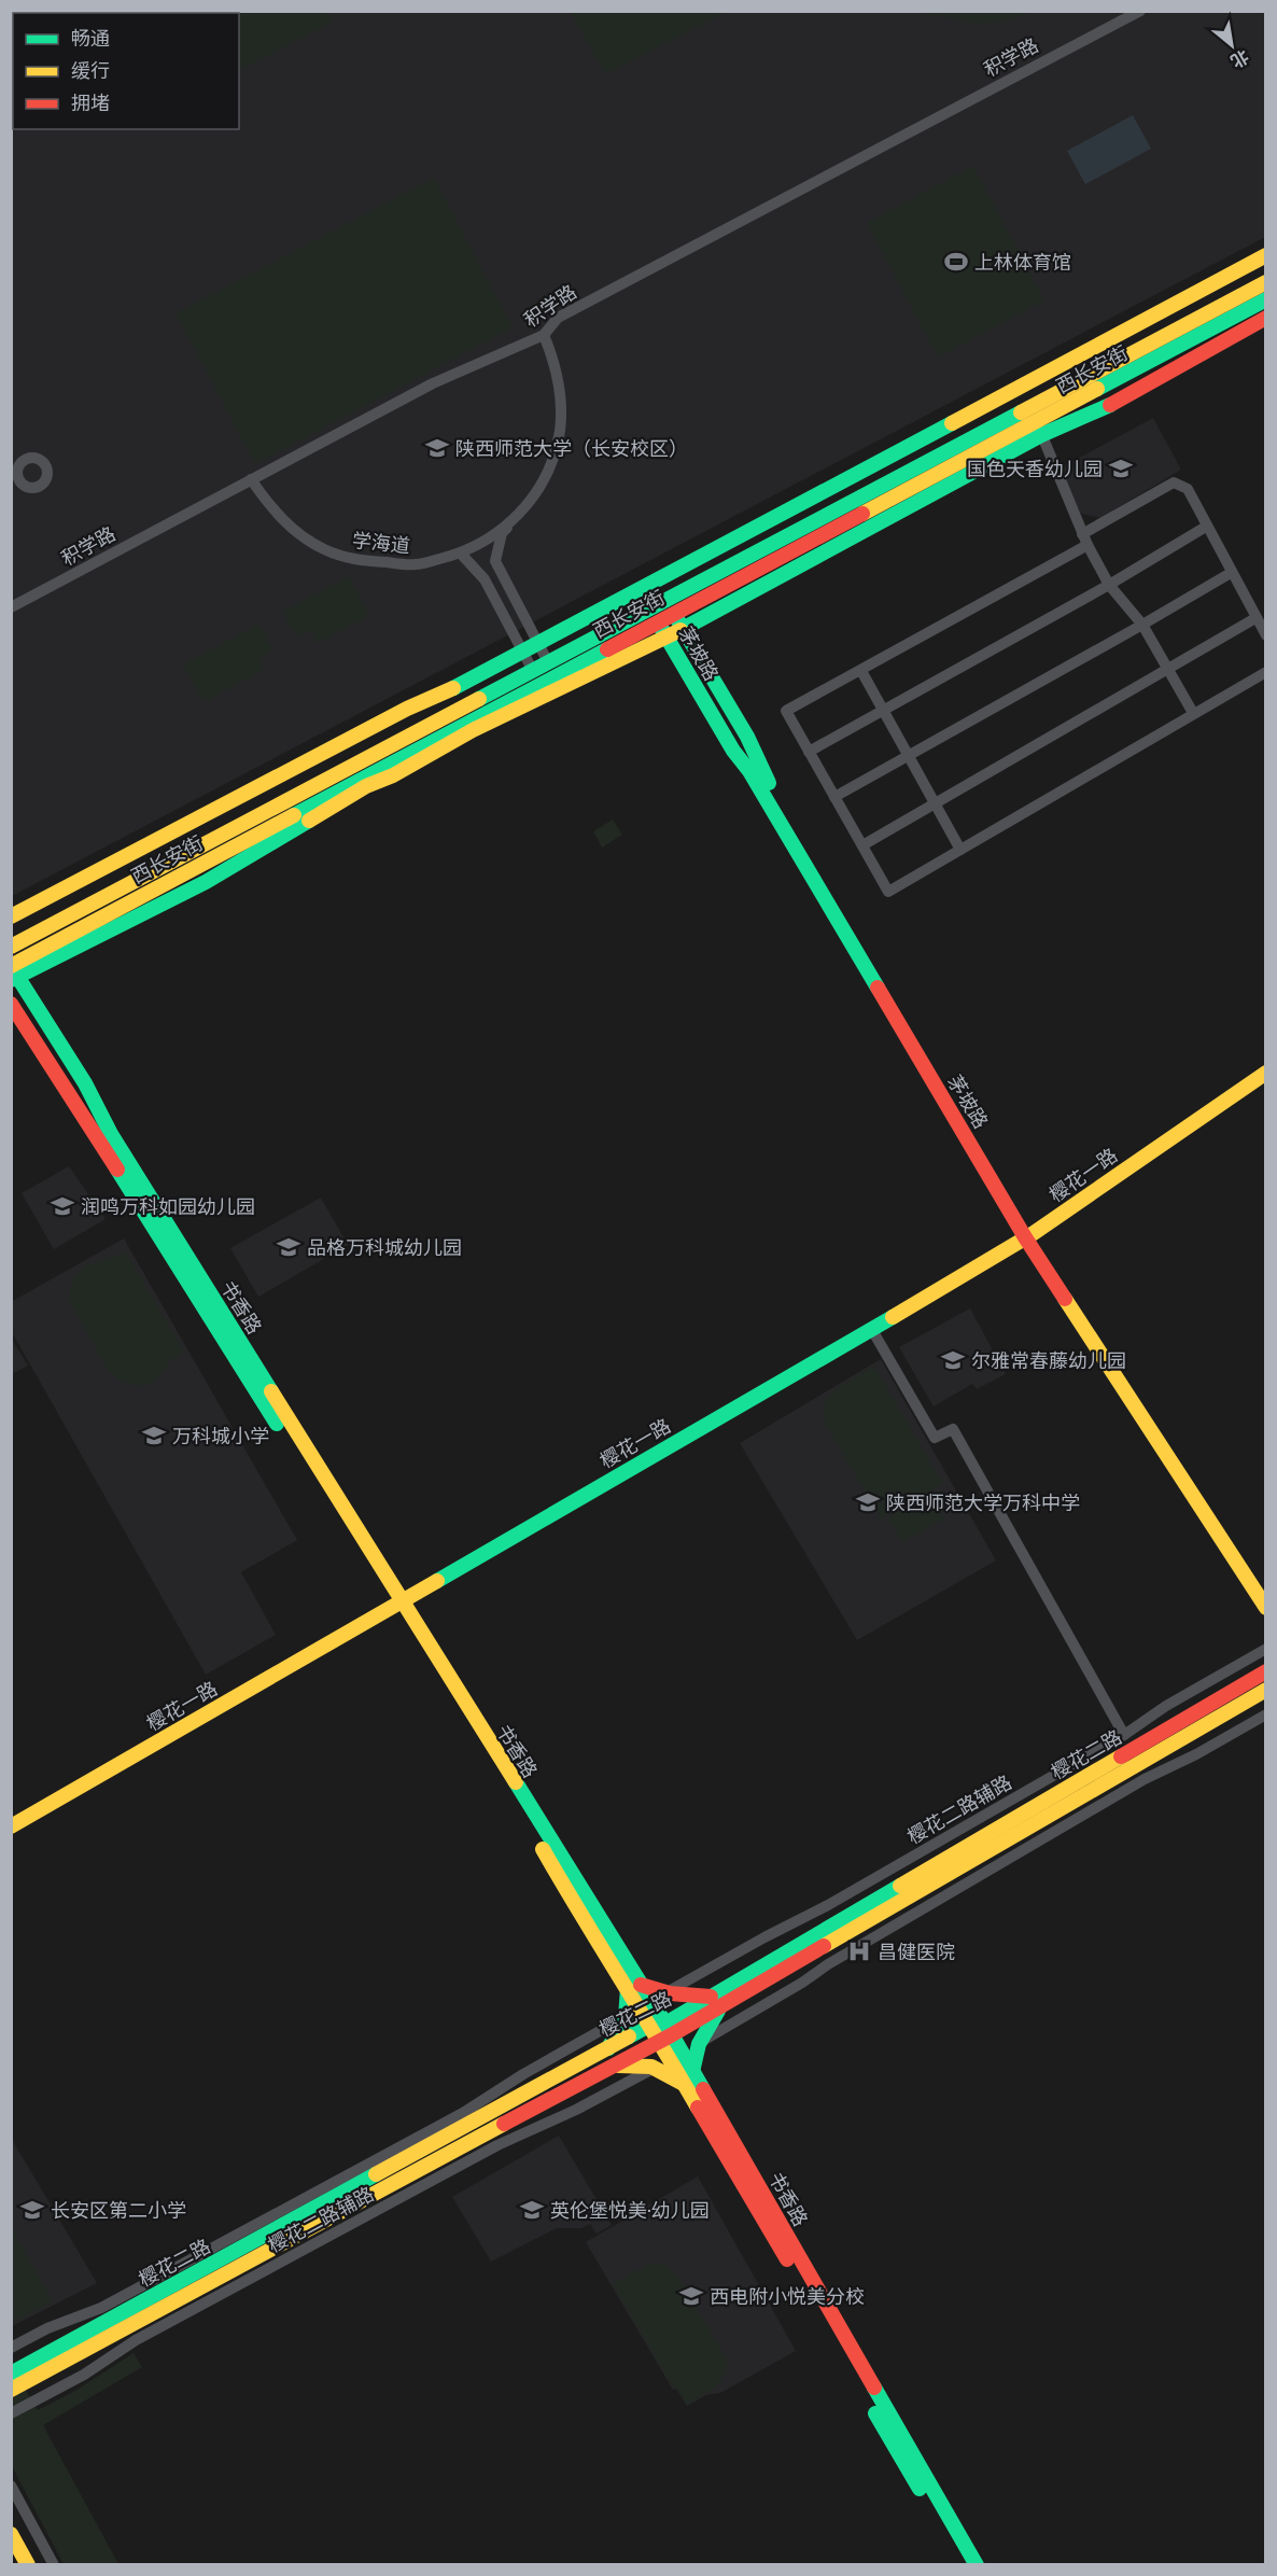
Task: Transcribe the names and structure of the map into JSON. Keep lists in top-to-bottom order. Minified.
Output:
{"streets":{"main road":["西长安街","茅坡路","樱花一路","书香路","樱花二路"],"street":["积学路","学海道","樱花二路辅路"]},"crossings":[["积学路","学海道"],["西长安街","茅坡路"],["西长安街","书香路"],["茅坡路","樱花一路"],["樱花一路","书香路"],["书香路","樱花二路"]],"places":{"sports":["上林体育馆"],"school or university":["陕西师范大学（长安校区）","国色天香幼儿园","润鸣万科如园幼儿园","品格万科城幼儿园","尔雅常春藤幼儿园","万科城小学","陕西师范大学万科中学","长安区第二小学","英伦堡悦美·幼儿园","西电附小悦美分校"],"hospital":["昌健医院"]},"legend":["畅通","缓行","拥堵"],"north":"bottom right"}
